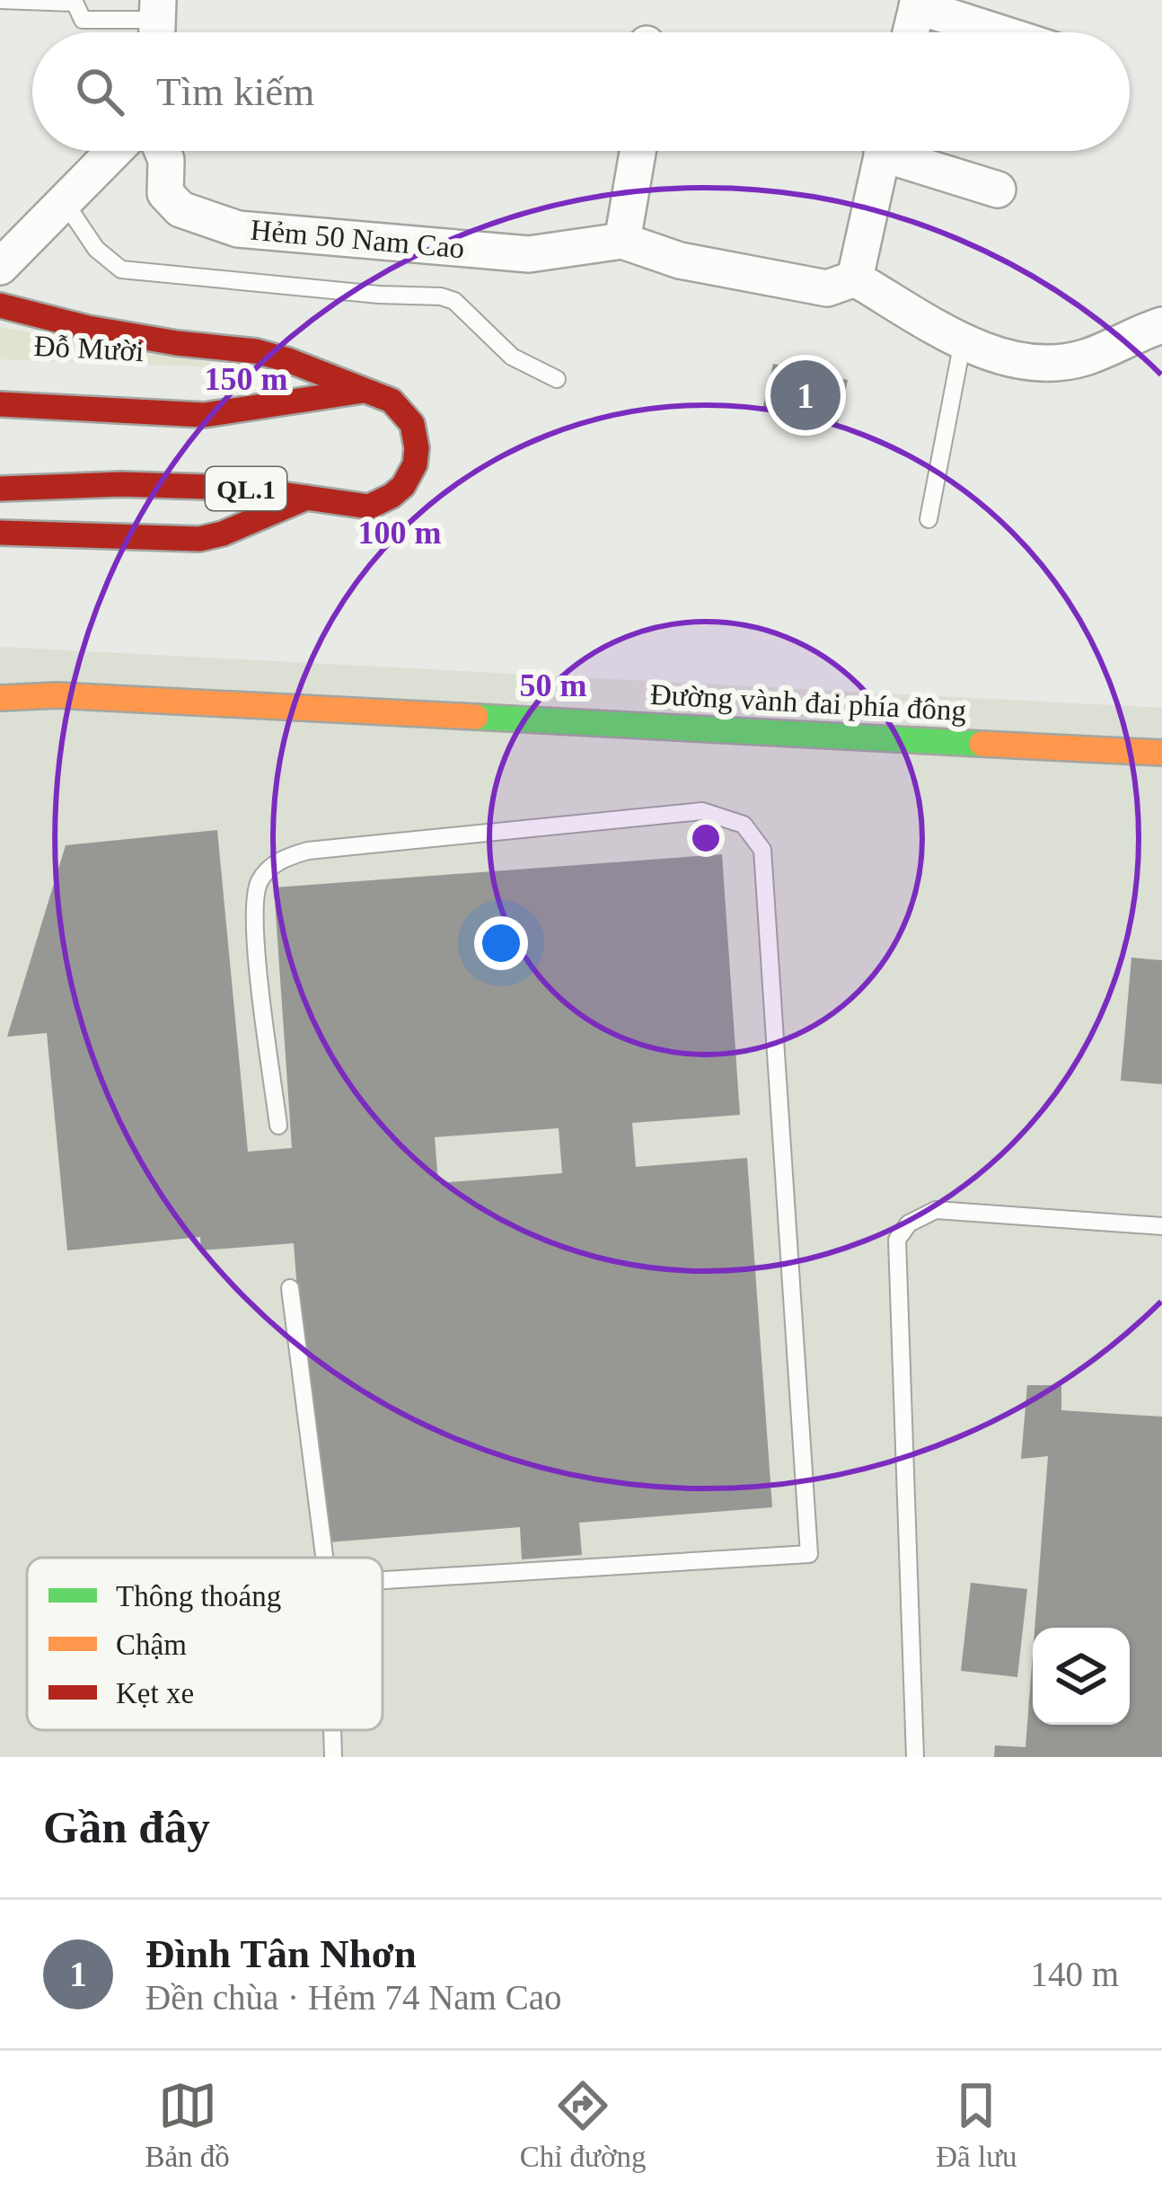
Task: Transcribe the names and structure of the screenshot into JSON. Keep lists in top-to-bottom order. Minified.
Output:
{"streets":{"main road":["Đỗ Mười","QL.1","Đường vành đai phía đông"],"street":["Hẻm 50 Nam Cao"]},"crossings":[["Đỗ Mười","QL.1"]],"legend":["Thông thoáng","Chậm","Kẹt xe"],"page":{"search":"Tìm kiếm","pins":"1","heading":"Gần đây","list":[{"mark":"1","name":"Đình Tân Nhơn","note":"Đền chùa · Hẻm 74 Nam Cao","value":"140 m"}],"nav":["Bản đồ","Chỉ đường","Đã lưu"]},"rings":["150 m","100 m","50 m"]}
